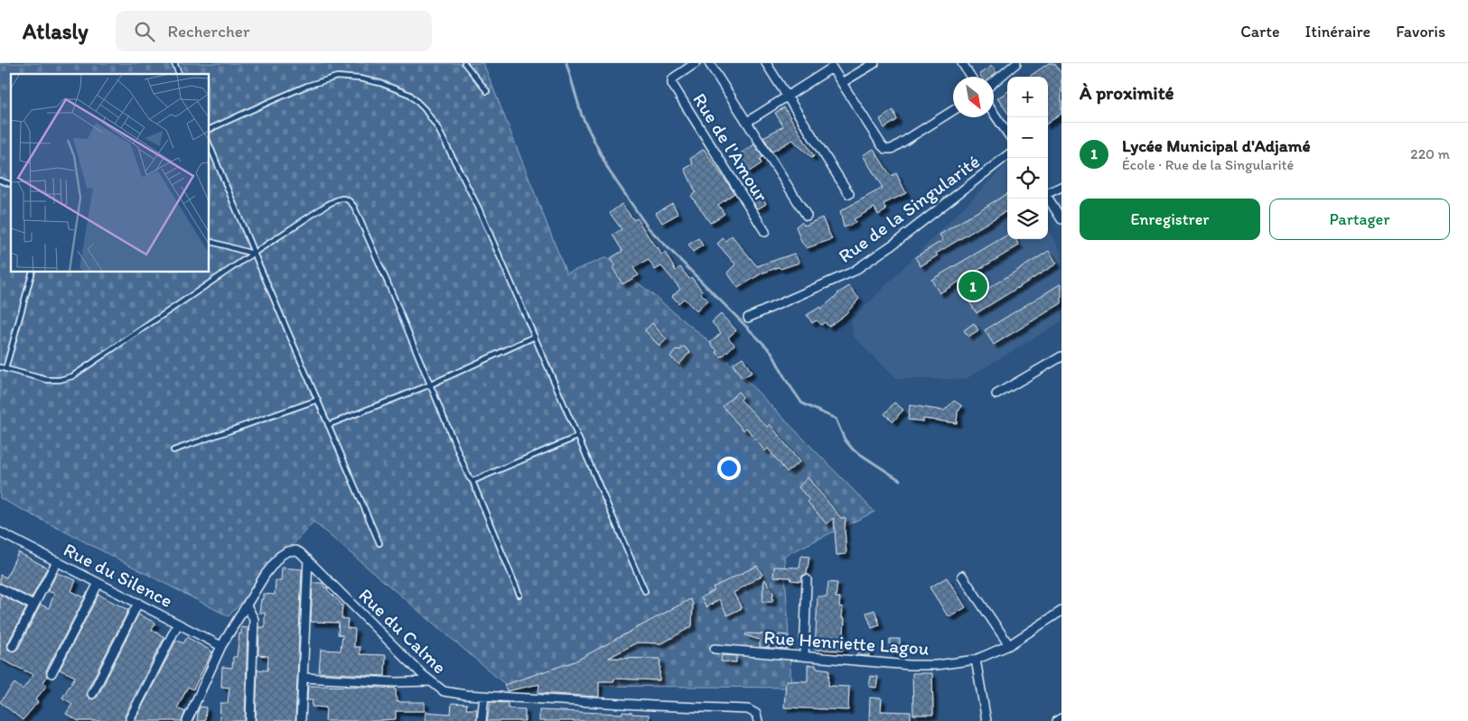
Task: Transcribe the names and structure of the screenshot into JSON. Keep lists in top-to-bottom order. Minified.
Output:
{"streets":{"street":["Rue de l'Amour","Rue de la Singularité","Rue du Silence","Rue du Calme","Rue Henriette Lagou"]},"crossings":[["Rue du Silence","Rue du Calme"]],"north":"bottom right","page":{"header":"Atlasly","search":"Rechercher","nav":["Carte","Itinéraire","Favoris"],"heading":"À proximité","map_buttons":["+","−"],"list":[{"mark":"1","name":"Lycée Municipal d'Adjamé","note":"École · Rue de la Singularité","value":"220 m"}],"buttons":["Enregistrer","Partager"],"pins":"1"}}
